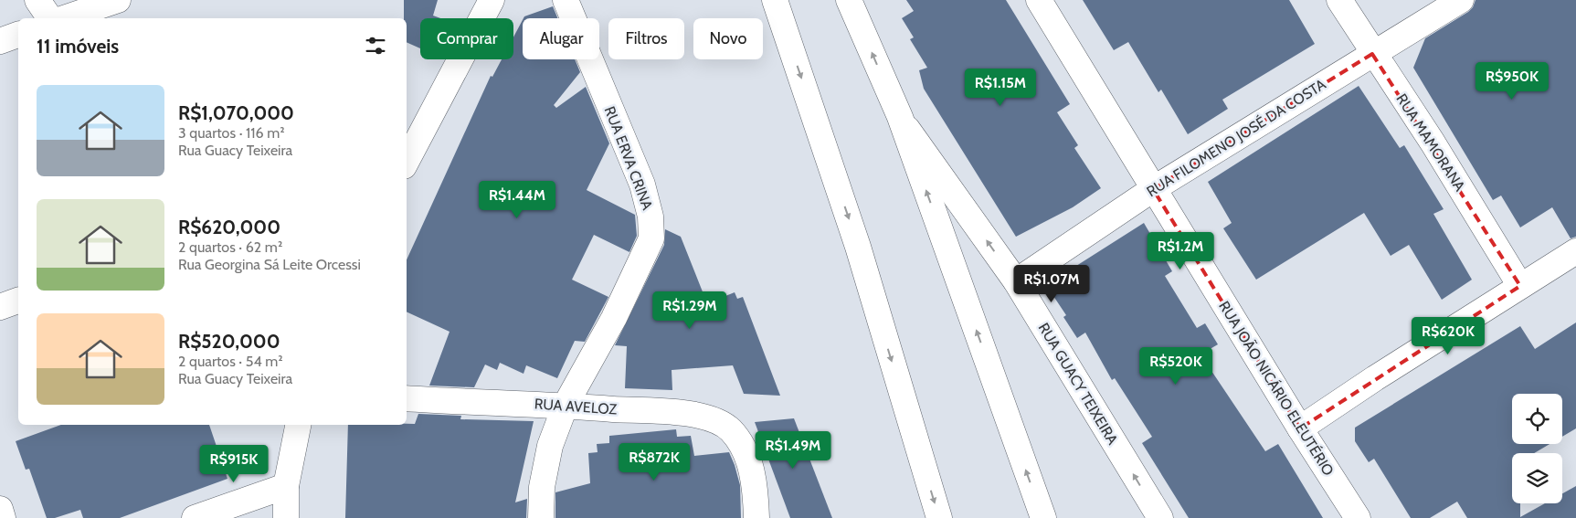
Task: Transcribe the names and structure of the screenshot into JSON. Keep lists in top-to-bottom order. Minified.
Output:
{"streets":{"street":["RUA FILOMENO JOSÉ DA COSTA","RUA MAMORANA","RUA ERVA CRINA","RUA GUACY TEIXEIRA","RUA JOÃO NICÁRIO ELEUTÉRIO","RUA AVELOZ"]},"crossings":[["RUA FILOMENO JOSÉ DA COSTA","RUA MAMORANA"],["RUA FILOMENO JOSÉ DA COSTA","RUA GUACY TEIXEIRA"],["RUA FILOMENO JOSÉ DA COSTA","RUA JOÃO NICÁRIO ELEUTÉRIO"],["RUA ERVA CRINA","RUA AVELOZ"]],"page":{"chip":["Comprar","Alugar","Filtros","Novo"],"heading":"11 imóveis","price":["R$950K","R$1.15M","R$1.44M","R$1.2M","R$1.07M","R$1.29M","R$620K","R$520K","R$1.49M","R$872K","R$915K"],"list":[{"name":"R$1,070,000","note":"3 quartos · 116 m² · Rua Guacy Teixeira"},{"name":"R$620,000","note":"2 quartos · 62 m² · Rua Georgina Sá Leite Orcessi"},{"name":"R$520,000","note":"2 quartos · 54 m² · Rua Guacy Teixeira"}]}}
